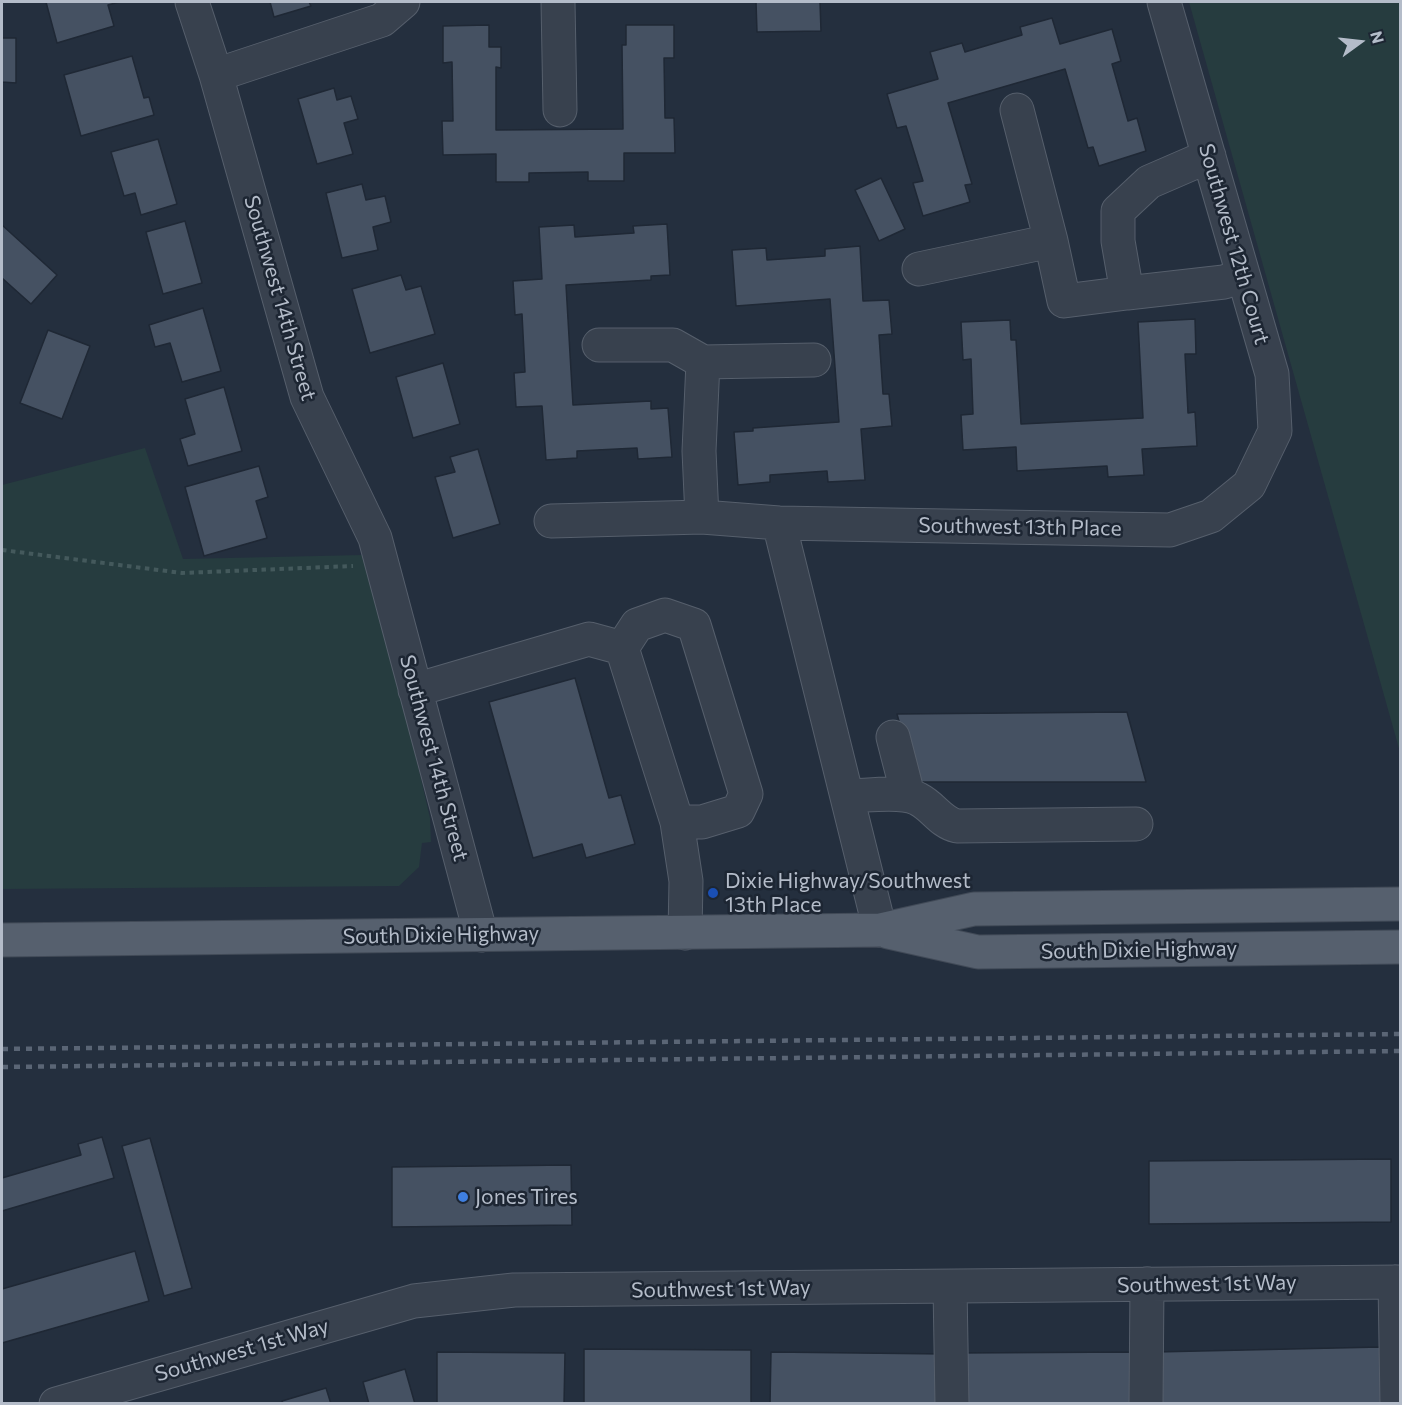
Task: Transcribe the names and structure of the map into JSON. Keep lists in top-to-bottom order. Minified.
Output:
{"streets":{"main road":["South Dixie Highway"],"street":["Southwest 12th Court","Southwest 14th Street","Southwest 13th Place","Southwest 1st Way"]},"crossings":[["Southwest 12th Court","Southwest 13th Place"],["Southwest 14th Street","South Dixie Highway"]],"places":["Dixie Highway/Southwest 13th Place","Jones Tires"],"north":"right"}
